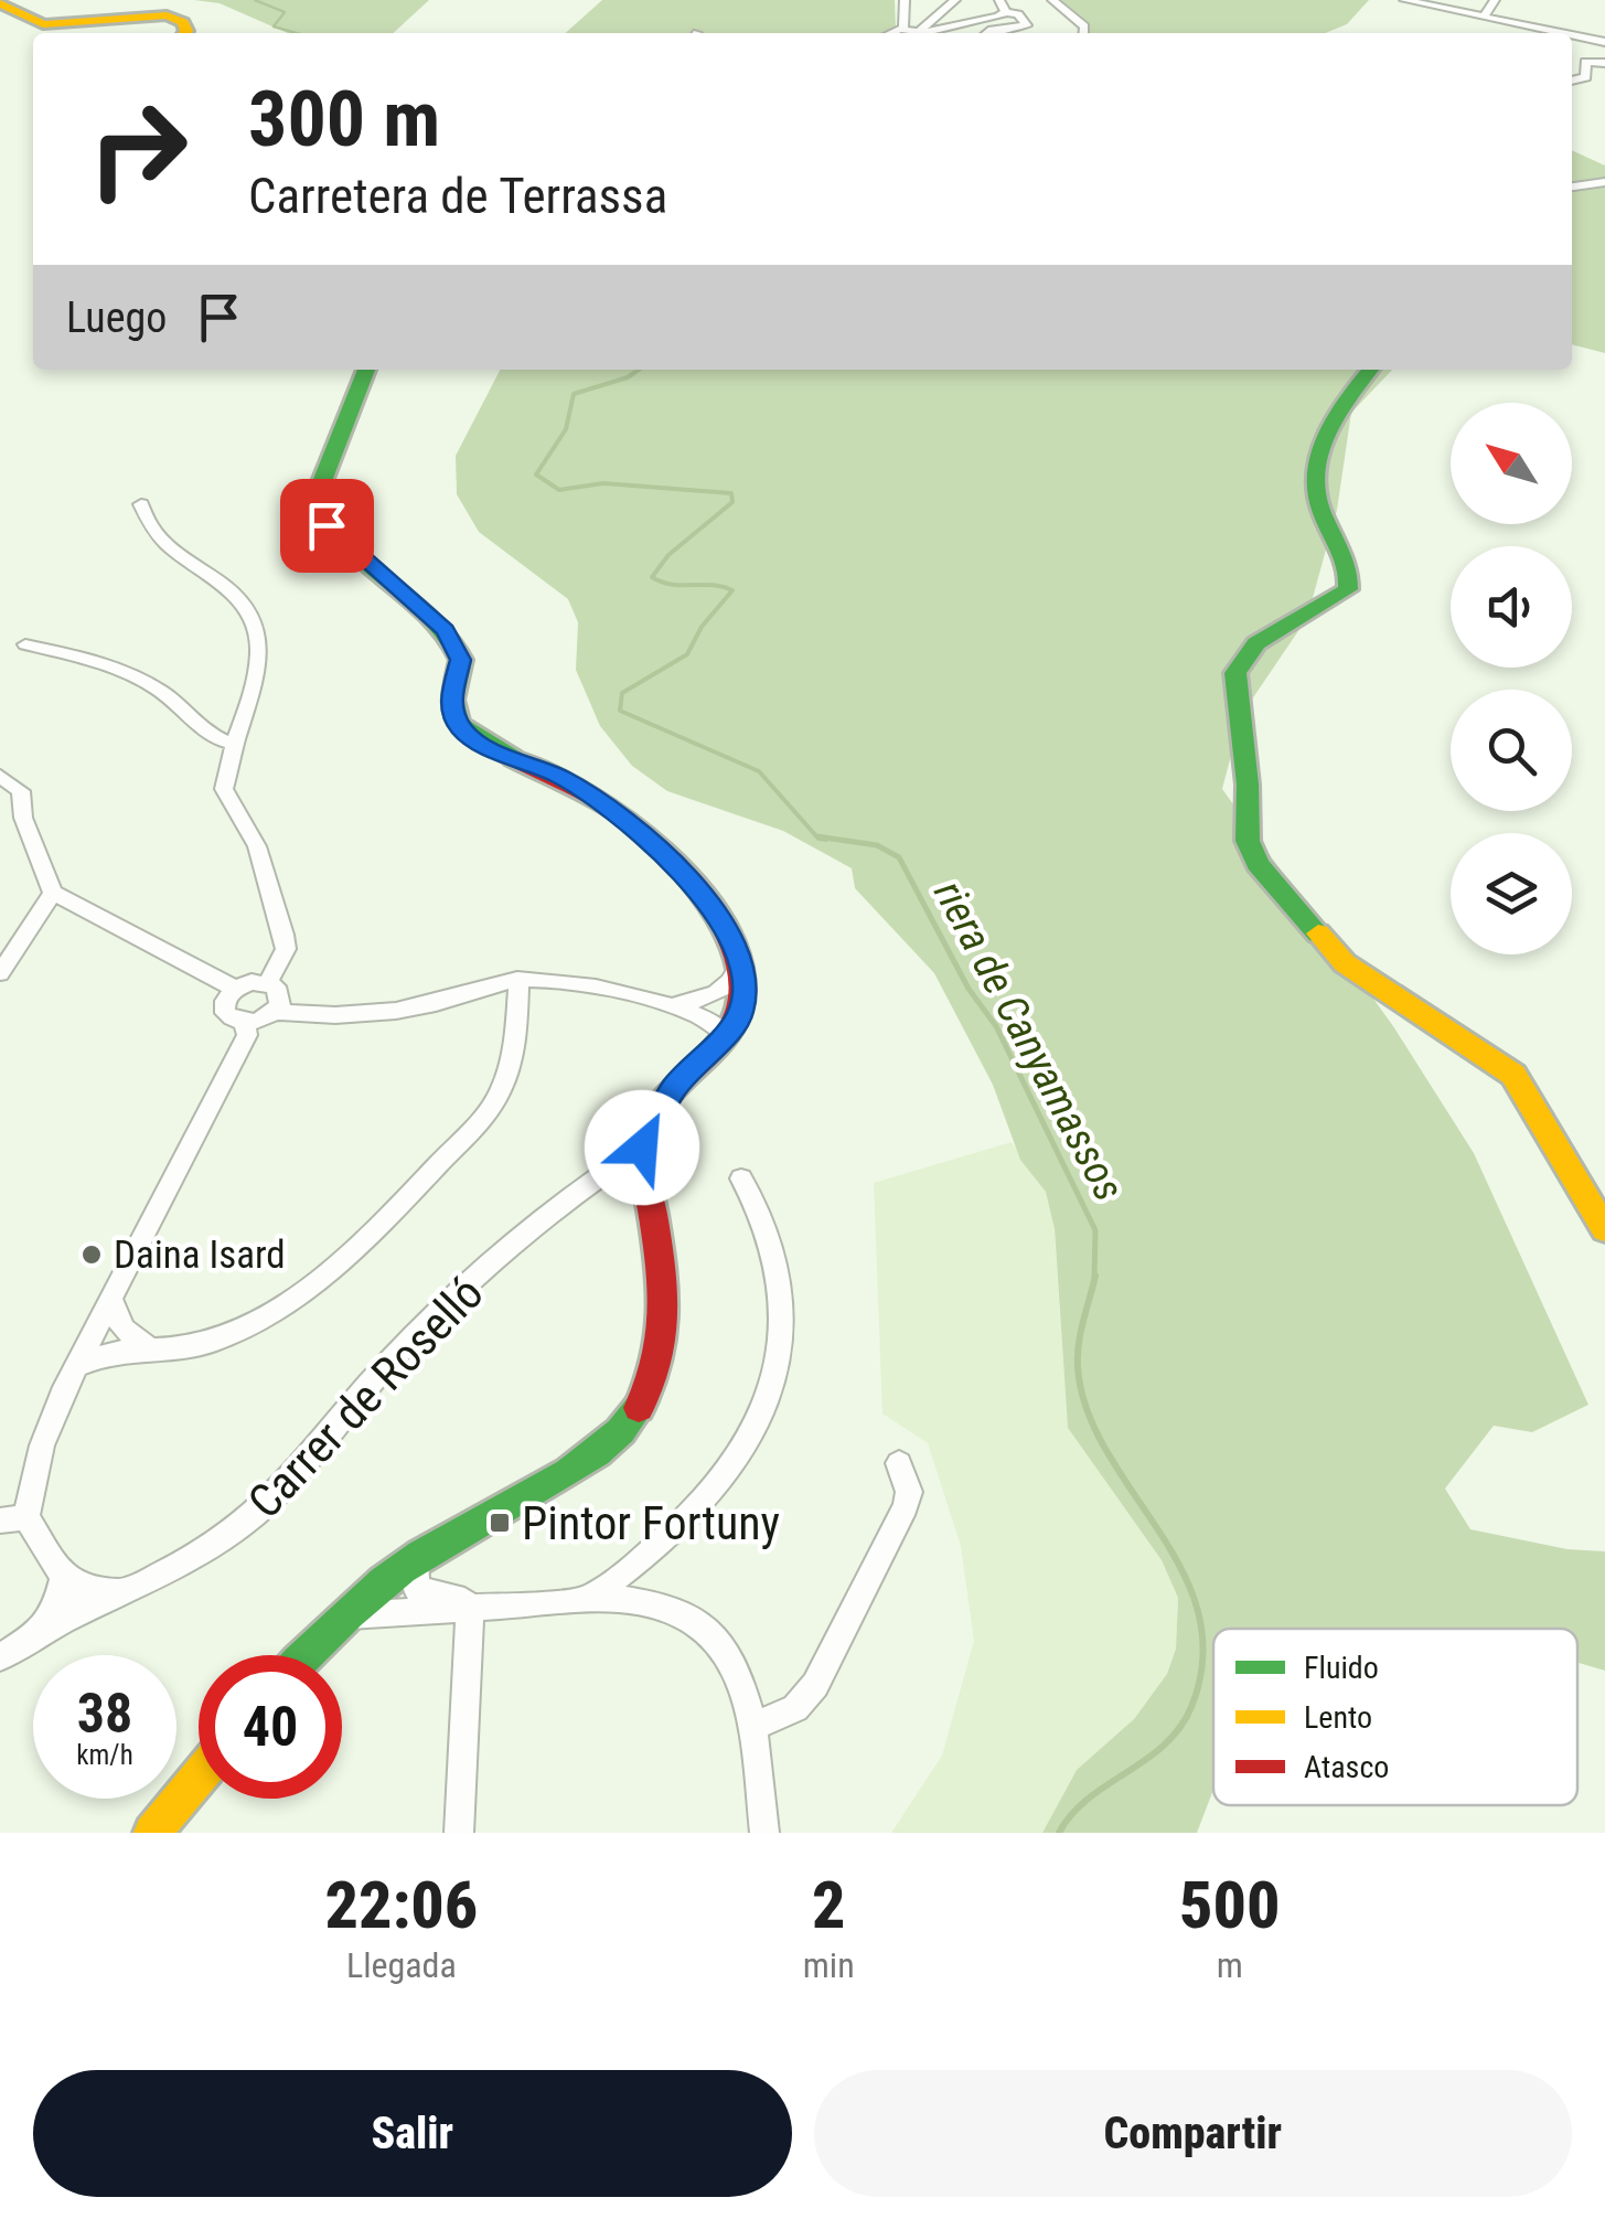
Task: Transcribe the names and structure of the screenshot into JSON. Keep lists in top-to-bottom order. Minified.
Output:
{"streets":{"street":["Carrer de Roselló"]},"water":["riera de Canyamassos"],"places":{"other":["Daina Isard"],"transit":["Pintor Fortuny"]},"legend":["Fluido","Lento","Atasco"],"north":"top left","page":{"turn":["300 m","Carretera de Terrassa"],"then":"Luego","speed":"38 km/h","limit":"40","eta":["22:06","Llegada","2","min","500","m"],"buttons":["Salir","Compartir"]}}
